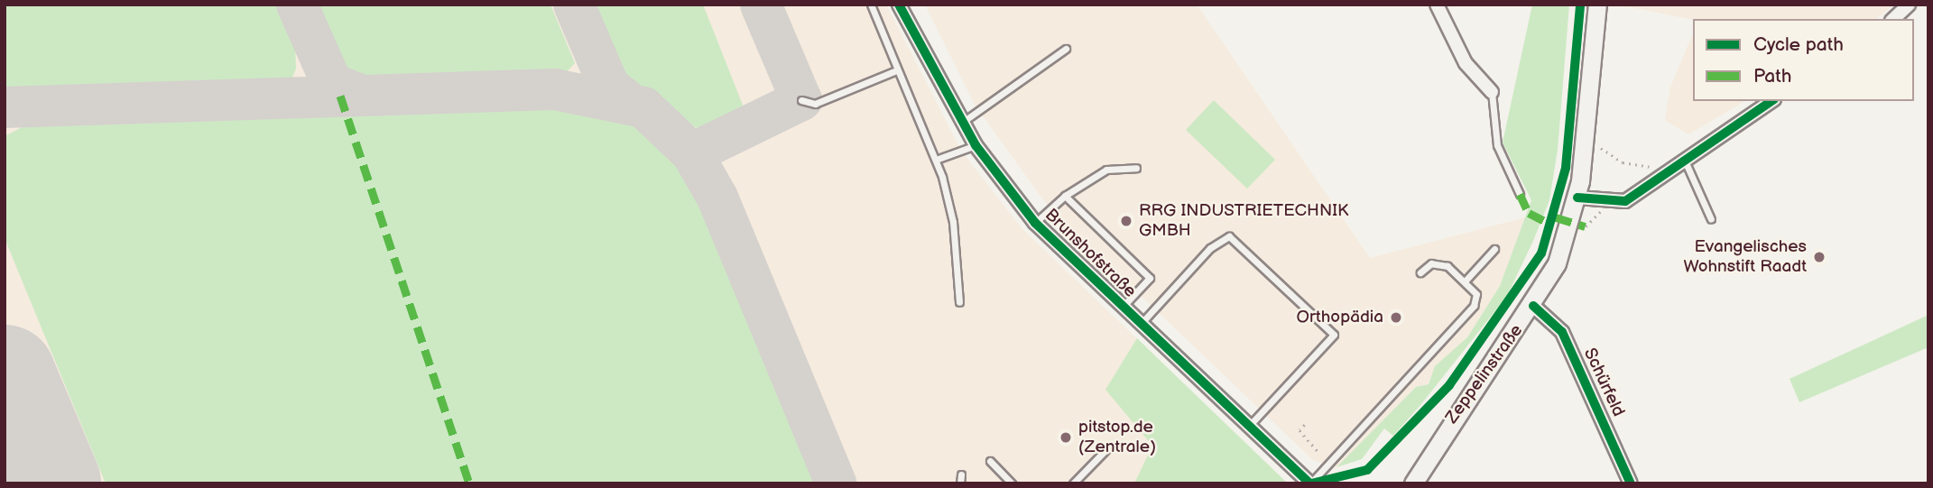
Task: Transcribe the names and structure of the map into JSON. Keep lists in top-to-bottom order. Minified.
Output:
{"streets":{"main road":["Zeppelinstraße"],"street":["Brunshofstraße","Schürfeld"]},"crossings":[["Zeppelinstraße","Schürfeld"]],"places":["RRG INDUSTRIETECHNIK GMBH","Evangelisches Wohnstift Raadt","Orthopädia","pitstop.de (Zentrale)"],"legend":["Cycle path","Path"]}
